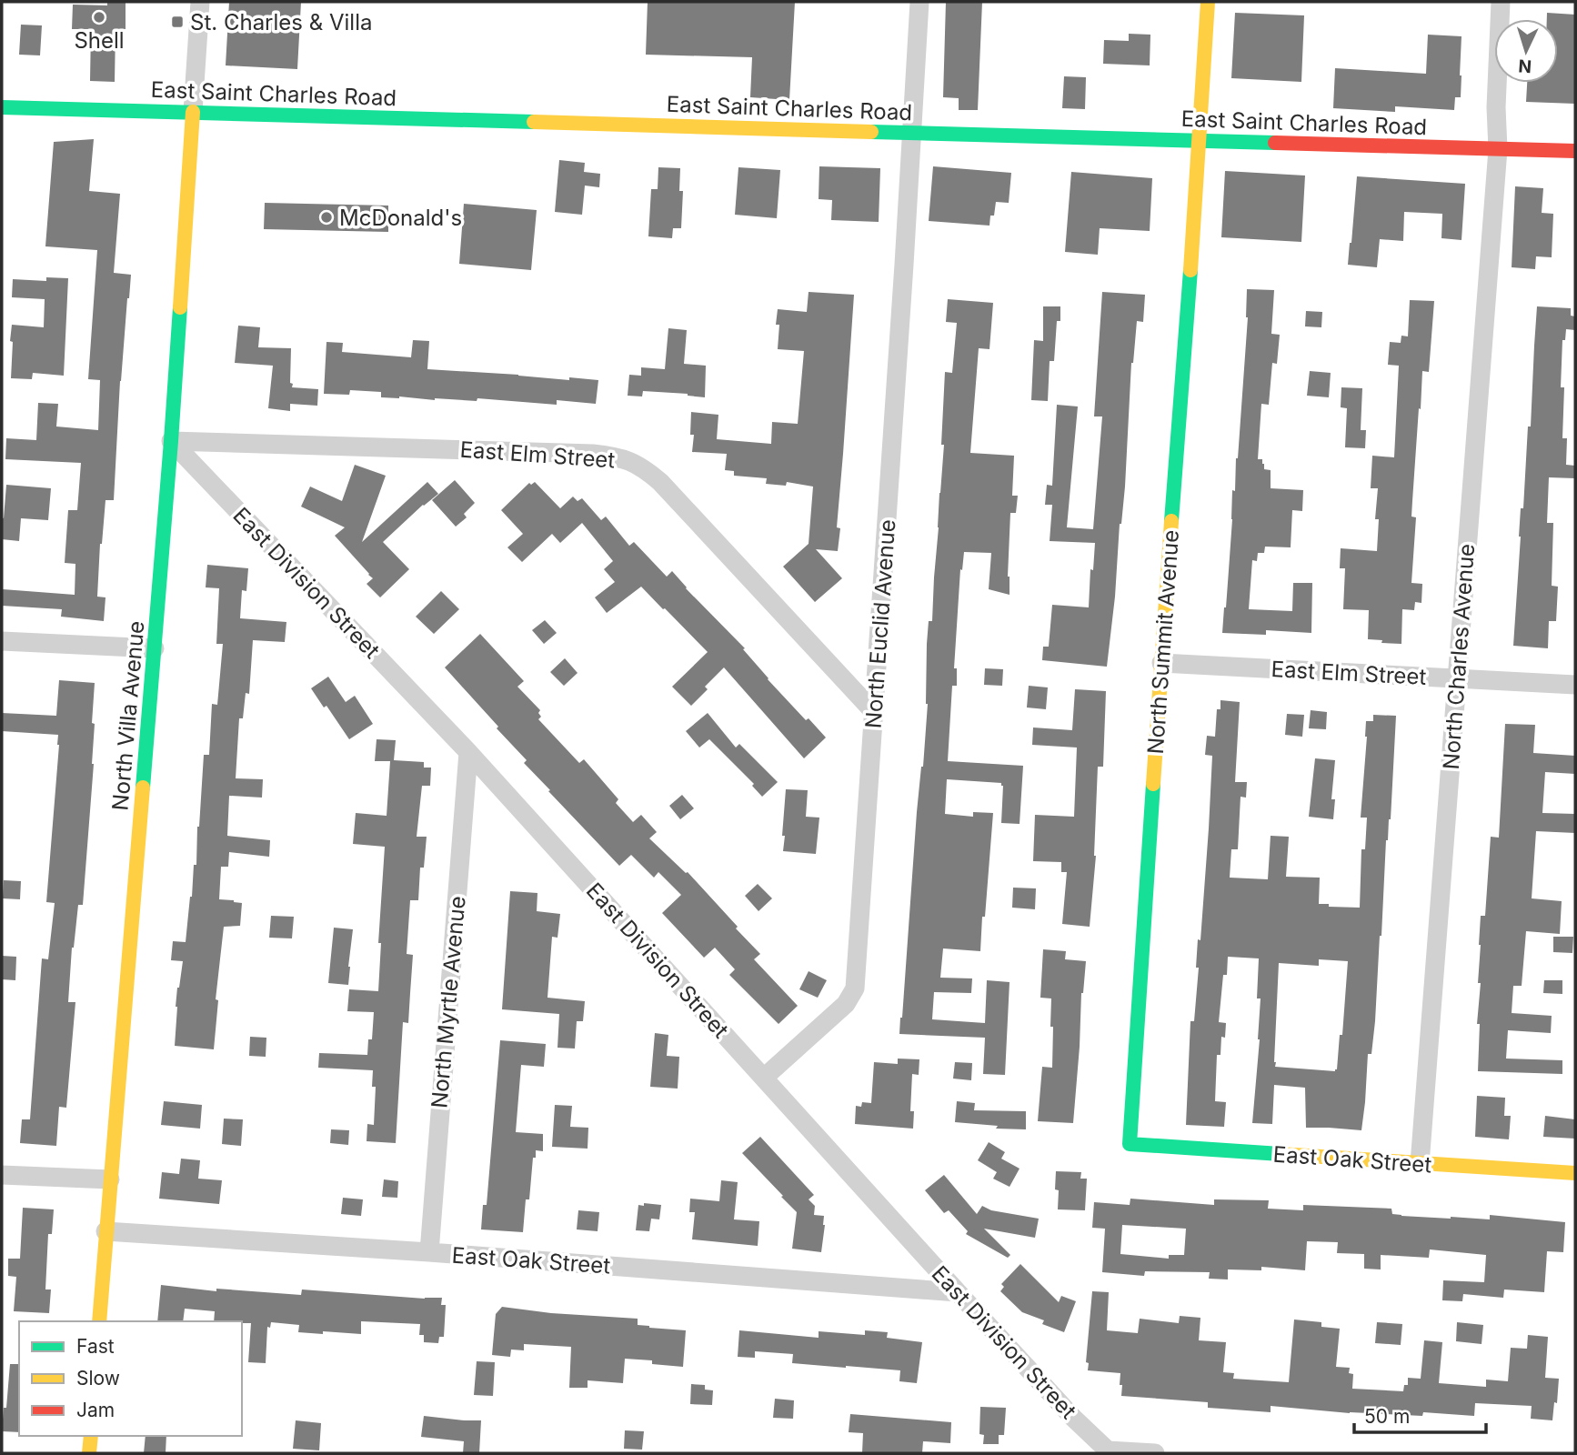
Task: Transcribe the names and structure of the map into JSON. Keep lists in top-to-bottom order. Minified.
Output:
{"streets":{"street":["East Saint Charles Road","East Elm Street","East Division Street","North Euclid Avenue","North Summit Avenue","North Charles Avenue","North Villa Avenue","North Myrtle Avenue","East Oak Street"]},"crossings":[["East Saint Charles Road","North Euclid Avenue"],["East Saint Charles Road","North Summit Avenue"],["East Saint Charles Road","North Charles Avenue"],["East Saint Charles Road","North Villa Avenue"],["East Elm Street","East Division Street"],["East Elm Street","North Euclid Avenue"],["East Elm Street","North Summit Avenue"],["East Elm Street","North Charles Avenue"],["East Elm Street","North Villa Avenue"],["East Division Street","North Euclid Avenue"],["East Division Street","North Villa Avenue"],["East Division Street","North Myrtle Avenue"],["East Division Street","East Oak Street"],["North Summit Avenue","East Oak Street"],["North Charles Avenue","East Oak Street"],["North Villa Avenue","East Oak Street"],["North Myrtle Avenue","East Oak Street"]],"places":{"other":["Shell","McDonald's"],"transit":["St. Charles & Villa"]},"legend":["Fast","Slow","Jam"],"scale_bar":"50 m","north":"bottom"}
